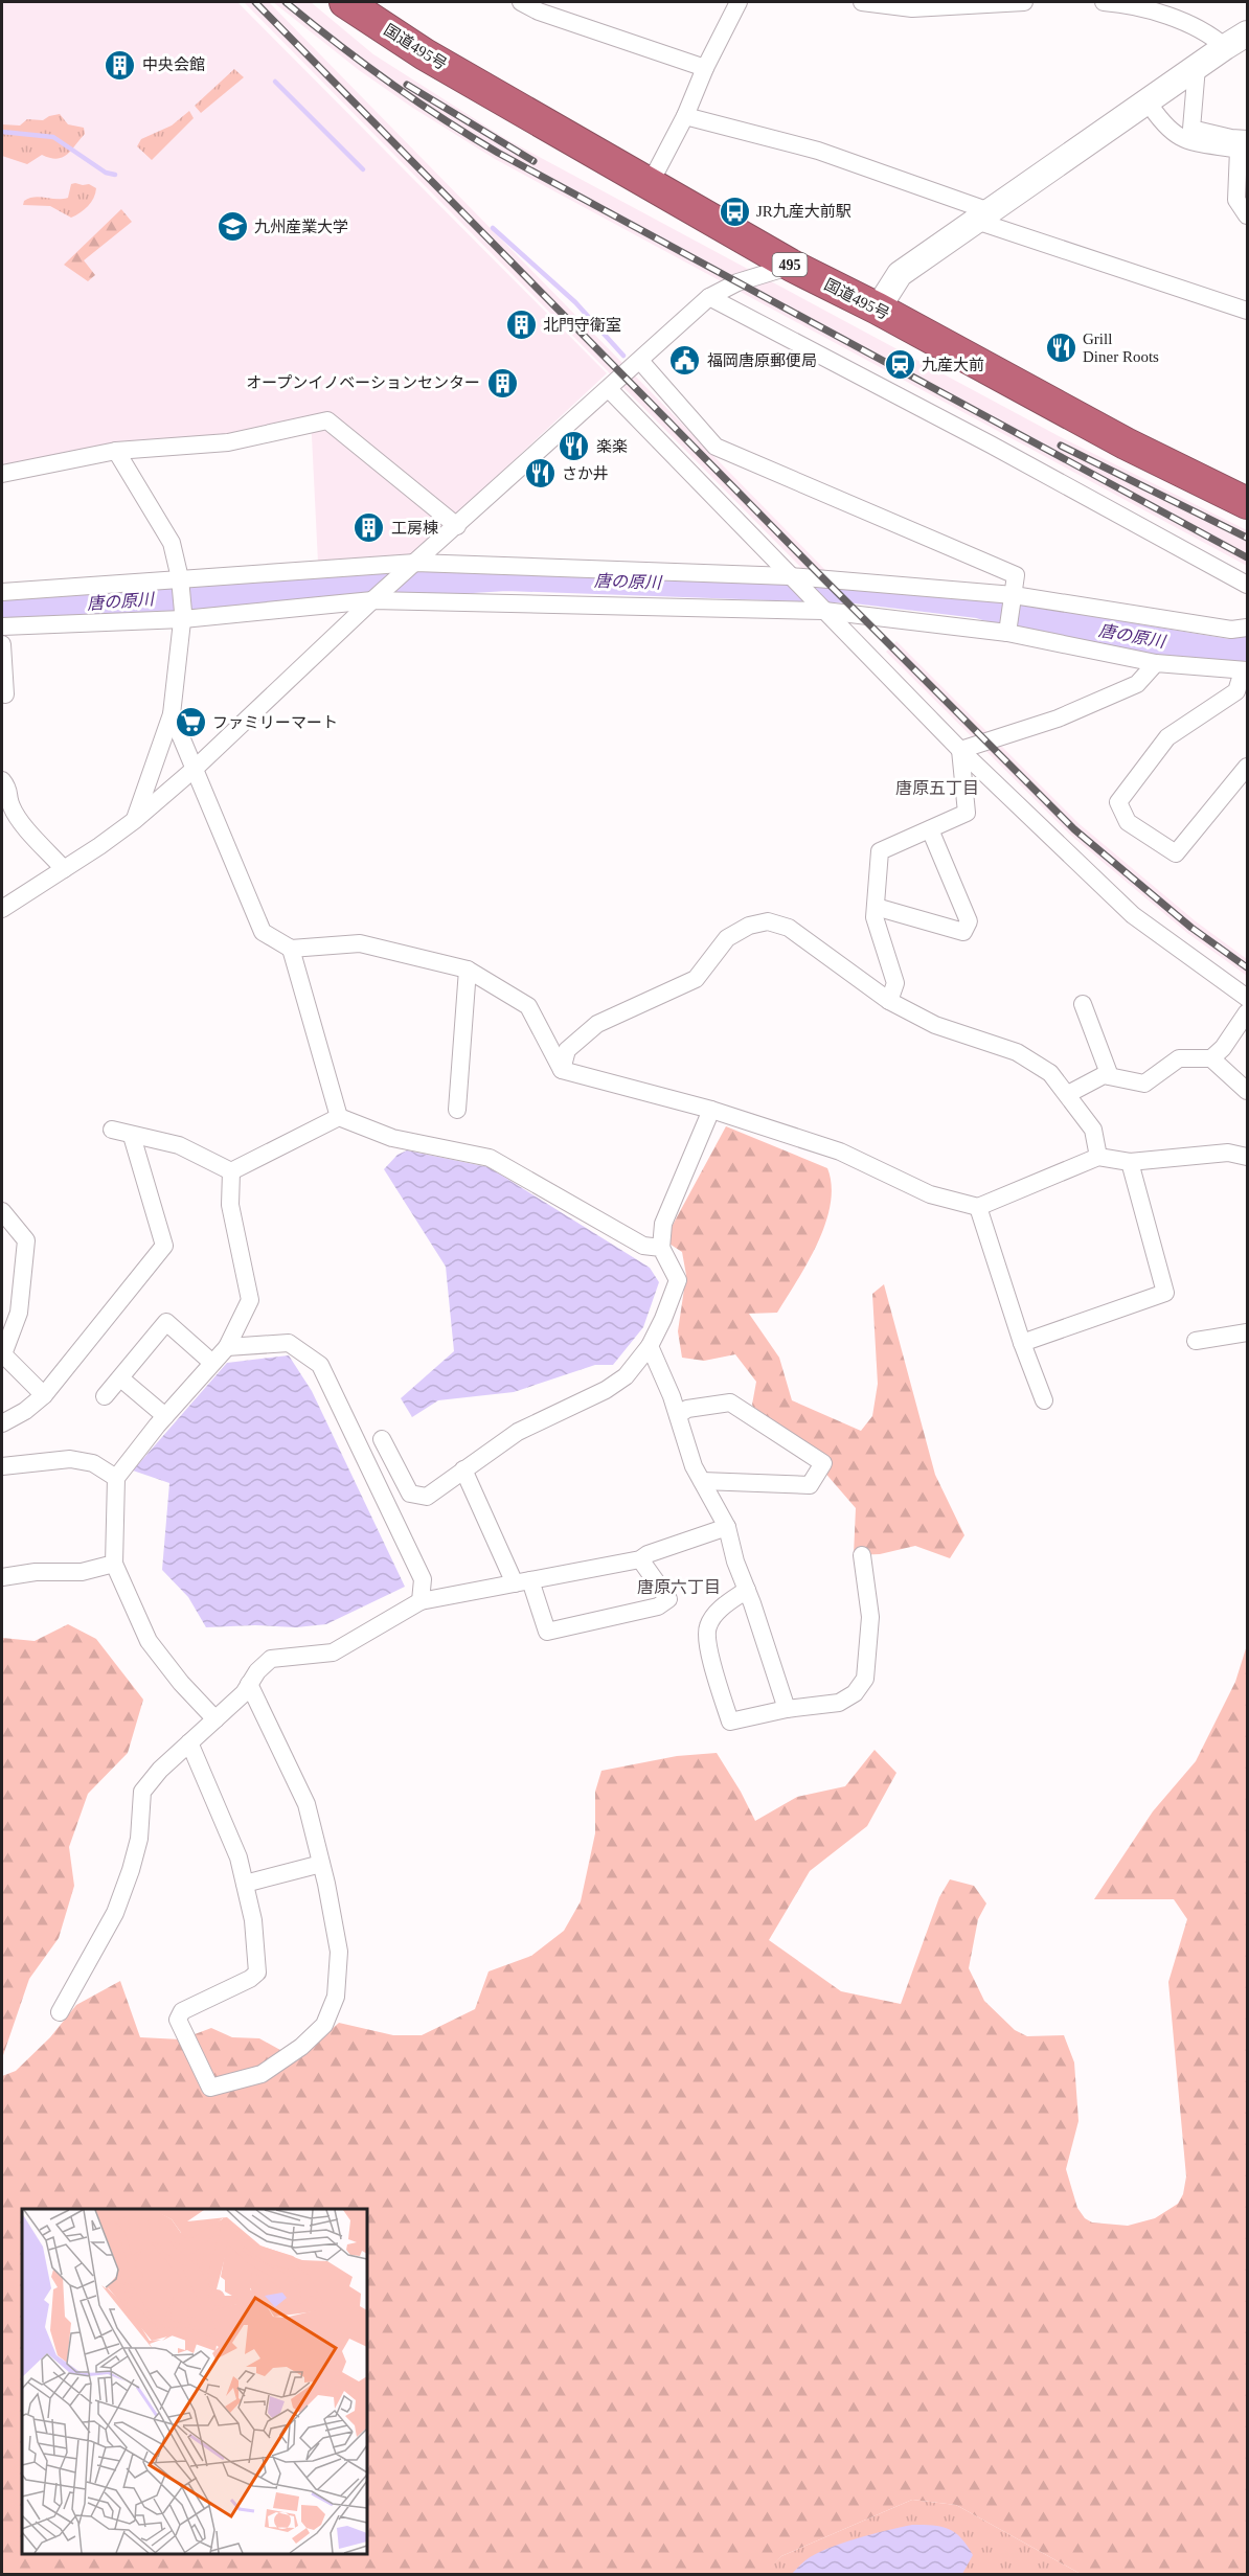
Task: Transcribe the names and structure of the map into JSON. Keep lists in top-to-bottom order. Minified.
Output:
{"streets":{"highway":["国道495号","495"]},"districts":["唐原五丁目","唐原六丁目"],"water":["唐の原川"],"places":{"building":["中央会館","北門守衛室","オープンイノベーションセンター","工房棟"],"bus stop":["JR九産大前駅"],"school or university":["九州産業大学"],"restaurant":["Grill Diner Roots","楽楽","さか井"],"public building":["福岡唐原郵便局"],"station":["九産大前"],"supermarket":["ファミリーマート"]}}
